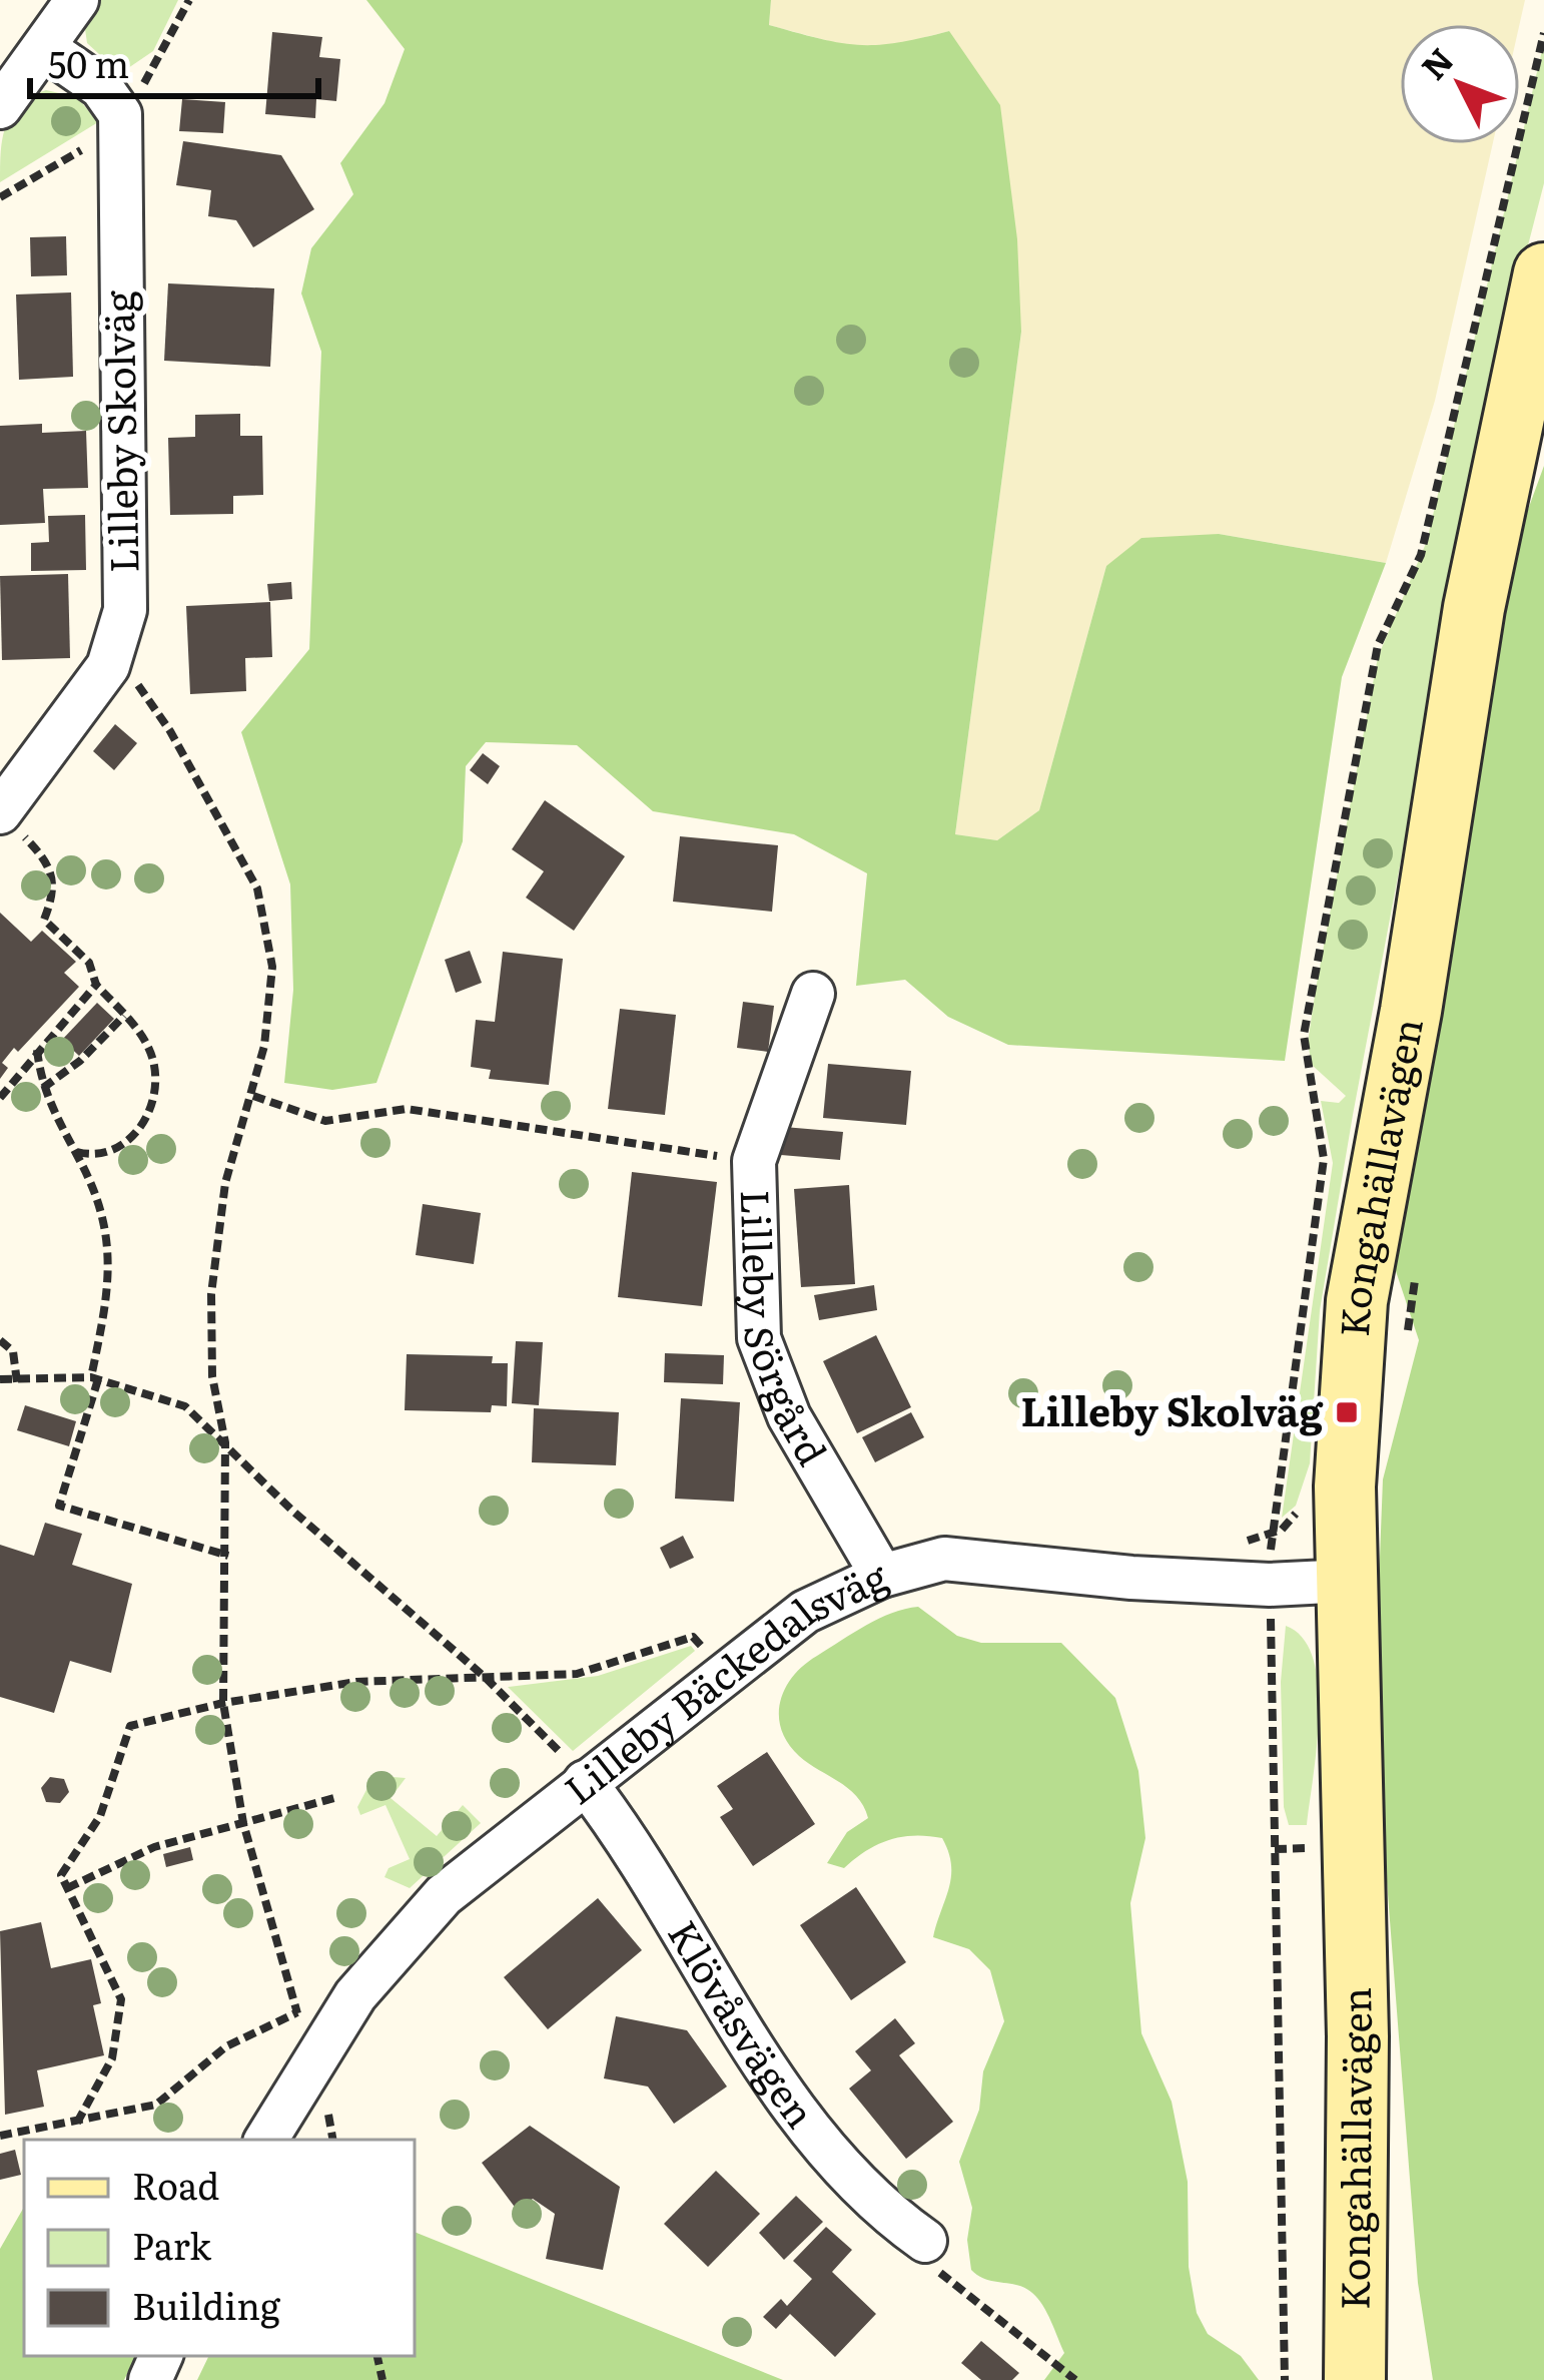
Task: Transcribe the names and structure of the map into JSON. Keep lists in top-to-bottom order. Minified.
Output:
{"streets":{"street":["Lilleby Skolväg","Kongahällavägen","Lilleby Sörgård","Lilleby Bäckedalsväg","Klövåsvägen"]},"crossings":[["Kongahällavägen","Lilleby Bäckedalsväg"],["Lilleby Sörgård","Lilleby Bäckedalsväg"],["Lilleby Bäckedalsväg","Klövåsvägen"]],"places":{"transit":["Lilleby Skolväg"]},"legend":["Road","Park","Building"],"scale_bar":"50 m","north":"top left"}
